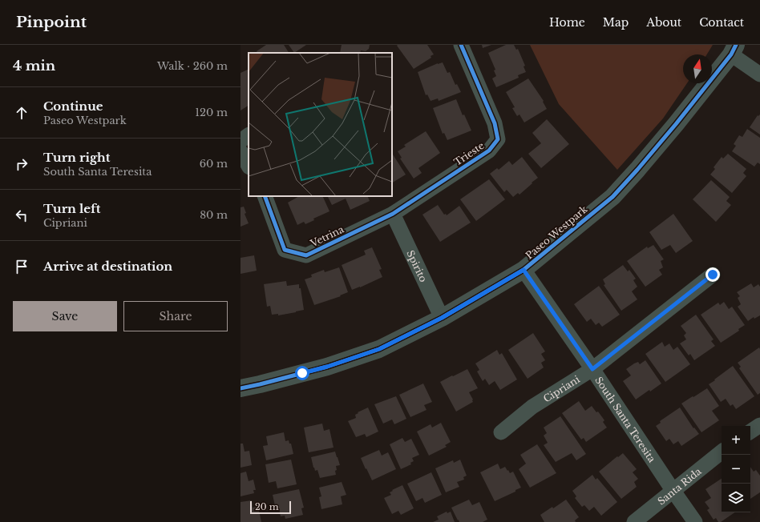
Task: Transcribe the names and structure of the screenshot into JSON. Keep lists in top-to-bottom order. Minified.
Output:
{"streets":{"street":["Trieste","Paseo Westpark","Vetrina","Spirito","Cipriani","South Santa Teresita","Santa Rida"]},"crossings":[["Trieste","Vetrina"],["Trieste","Spirito"],["Paseo Westpark","Spirito"],["Paseo Westpark","South Santa Teresita"],["Vetrina","Spirito"],["Cipriani","South Santa Teresita"],["South Santa Teresita","Santa Rida"]],"scale_bar":"20 m","north":"top","page":{"header":"Pinpoint","nav":["Home","Map","About","Contact"],"heading":["4 min","Walk · 260 m"],"list":[["Continue","Paseo Westpark","120 m"],["Turn right","South Santa Teresita","60 m"],["Turn left","Cipriani","80 m"],"Arrive at destination"],"buttons":["Save","Share"],"map_buttons":["+","−"],"scale":"20 m"}}
